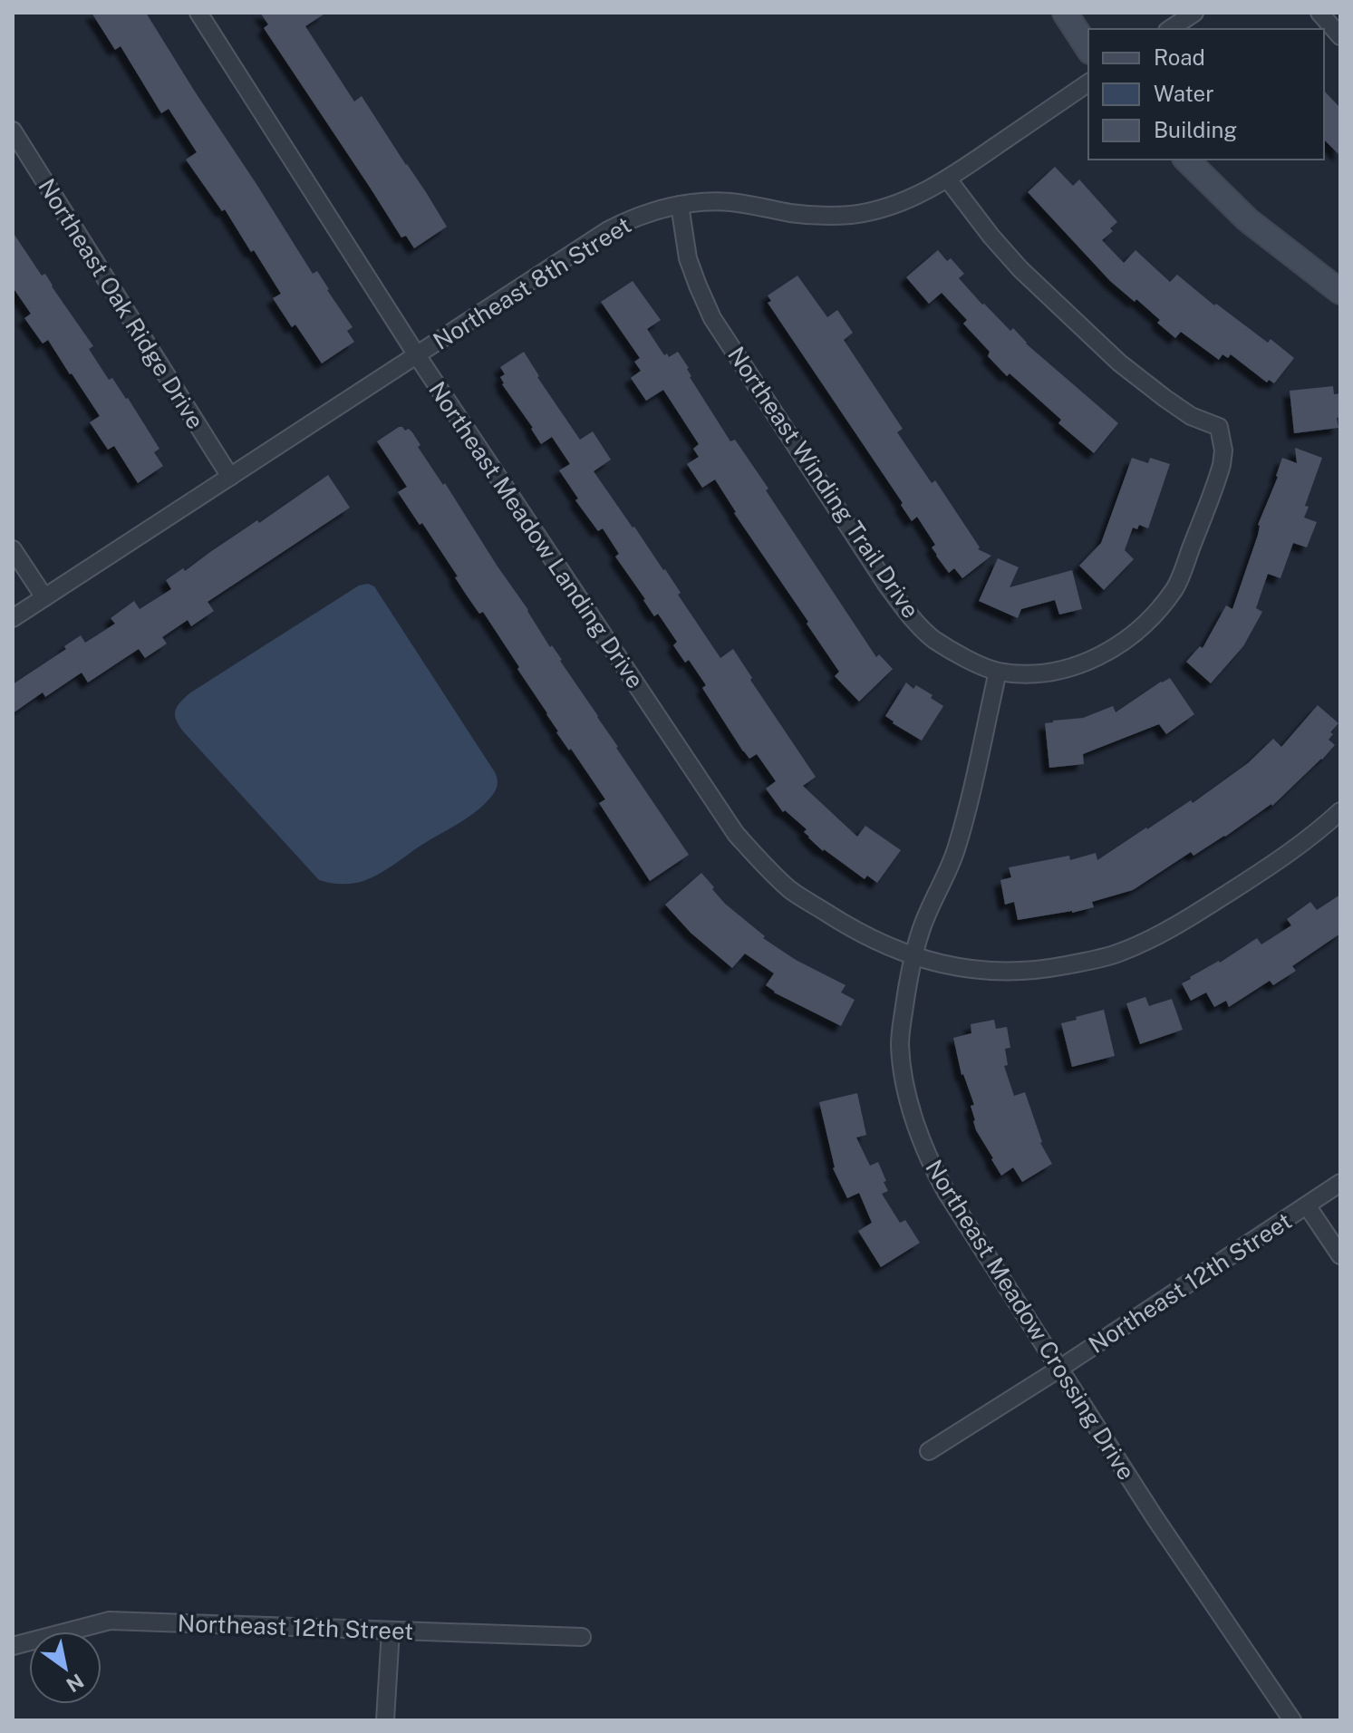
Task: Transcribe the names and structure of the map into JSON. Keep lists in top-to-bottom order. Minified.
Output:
{"streets":{"street":["Northeast 8th Street","Northeast Oak Ridge Drive","Northeast Winding Trail Drive","Northeast Meadow Landing Drive","Northeast 12th Street","Northeast Meadow Crossing Drive"]},"crossings":[["Northeast 8th Street","Northeast Oak Ridge Drive"],["Northeast 8th Street","Northeast Winding Trail Drive"],["Northeast 8th Street","Northeast Meadow Landing Drive"],["Northeast Winding Trail Drive","Northeast Meadow Crossing Drive"],["Northeast Meadow Landing Drive","Northeast Meadow Crossing Drive"],["Northeast 12th Street","Northeast Meadow Crossing Drive"]],"legend":["Road","Water","Building"],"north":"bottom right"}
